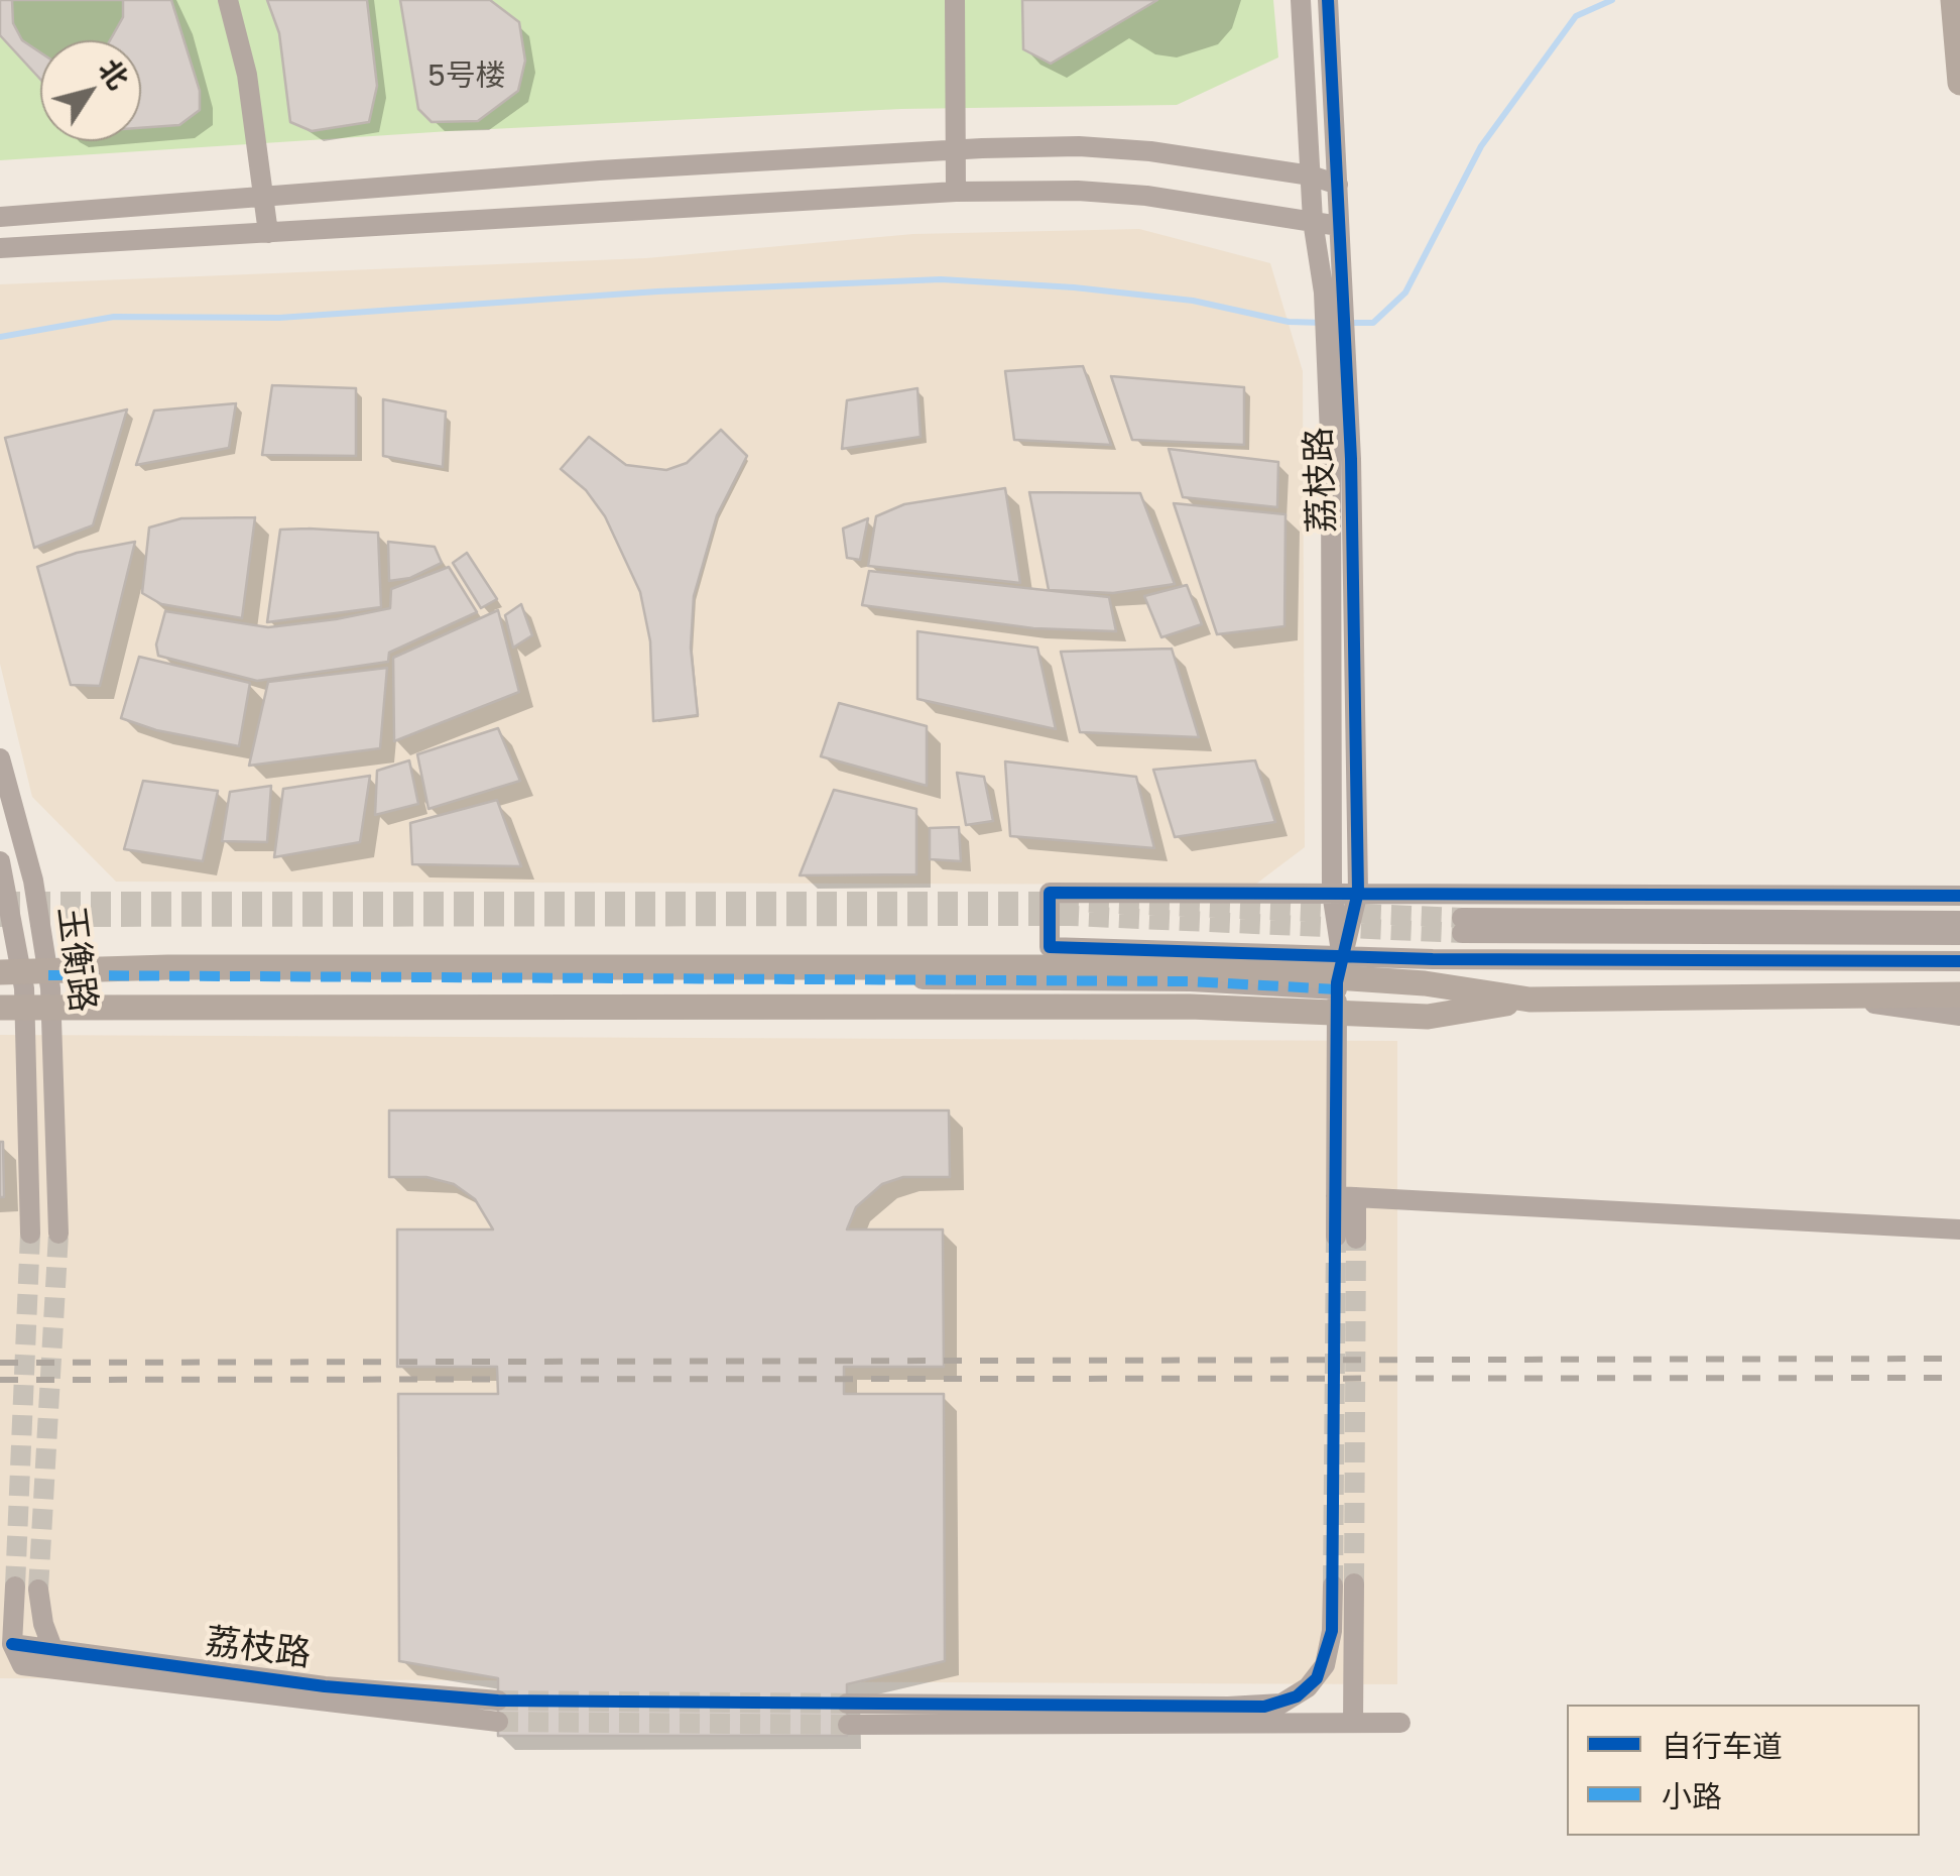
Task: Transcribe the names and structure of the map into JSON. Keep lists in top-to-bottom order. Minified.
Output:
{"streets":{"street":["荔枝路","玉衡路"]},"house_numbers":["5号楼"],"legend":["自行车道","小路"],"north":"top right"}
